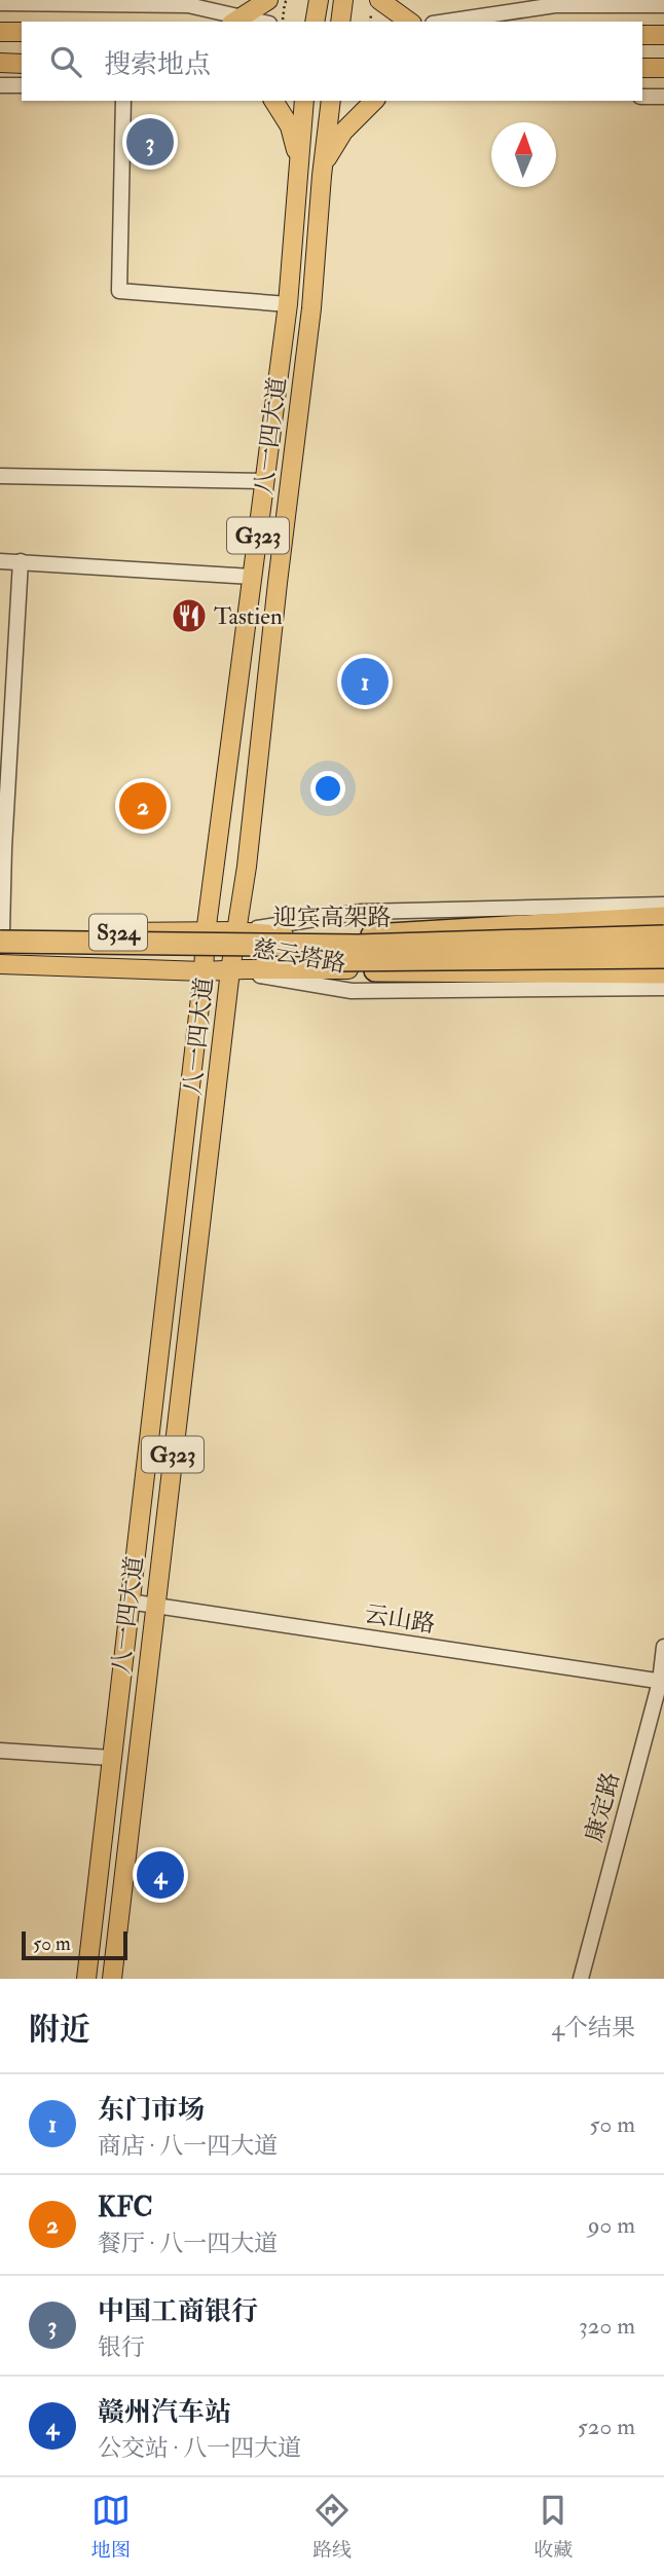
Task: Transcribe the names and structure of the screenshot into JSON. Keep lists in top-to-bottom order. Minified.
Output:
{"streets":{"highway":["迎宾高架路"],"main road":["八一四大道","G323","S324","慈云塔路"],"street":["云山路","康定路"]},"crossings":[["八一四大道","S324"],["八一四大道","慈云塔路"],["八一四大道","云山路"],["迎宾高架路","S324"],["S324","慈云塔路"],["云山路","康定路"]],"places":{"restaurant":["Tastien"]},"scale_bar":"50 m","north":"top","page":{"search":"搜索地点","pins":["3","1","2","4"],"scale":"50 m","heading":["附近","4个结果"],"list":[{"mark":"1","name":"东门市场","note":"商店 · 八一四大道","value":"50 m"},{"mark":"2","name":"KFC","note":"餐厅 · 八一四大道","value":"90 m"},{"mark":"3","name":"中国工商银行","note":"银行","value":"320 m"},{"mark":"4","name":"赣州汽车站","note":"公交站 · 八一四大道","value":"520 m"}],"nav":["地图","路线","收藏"]}}
